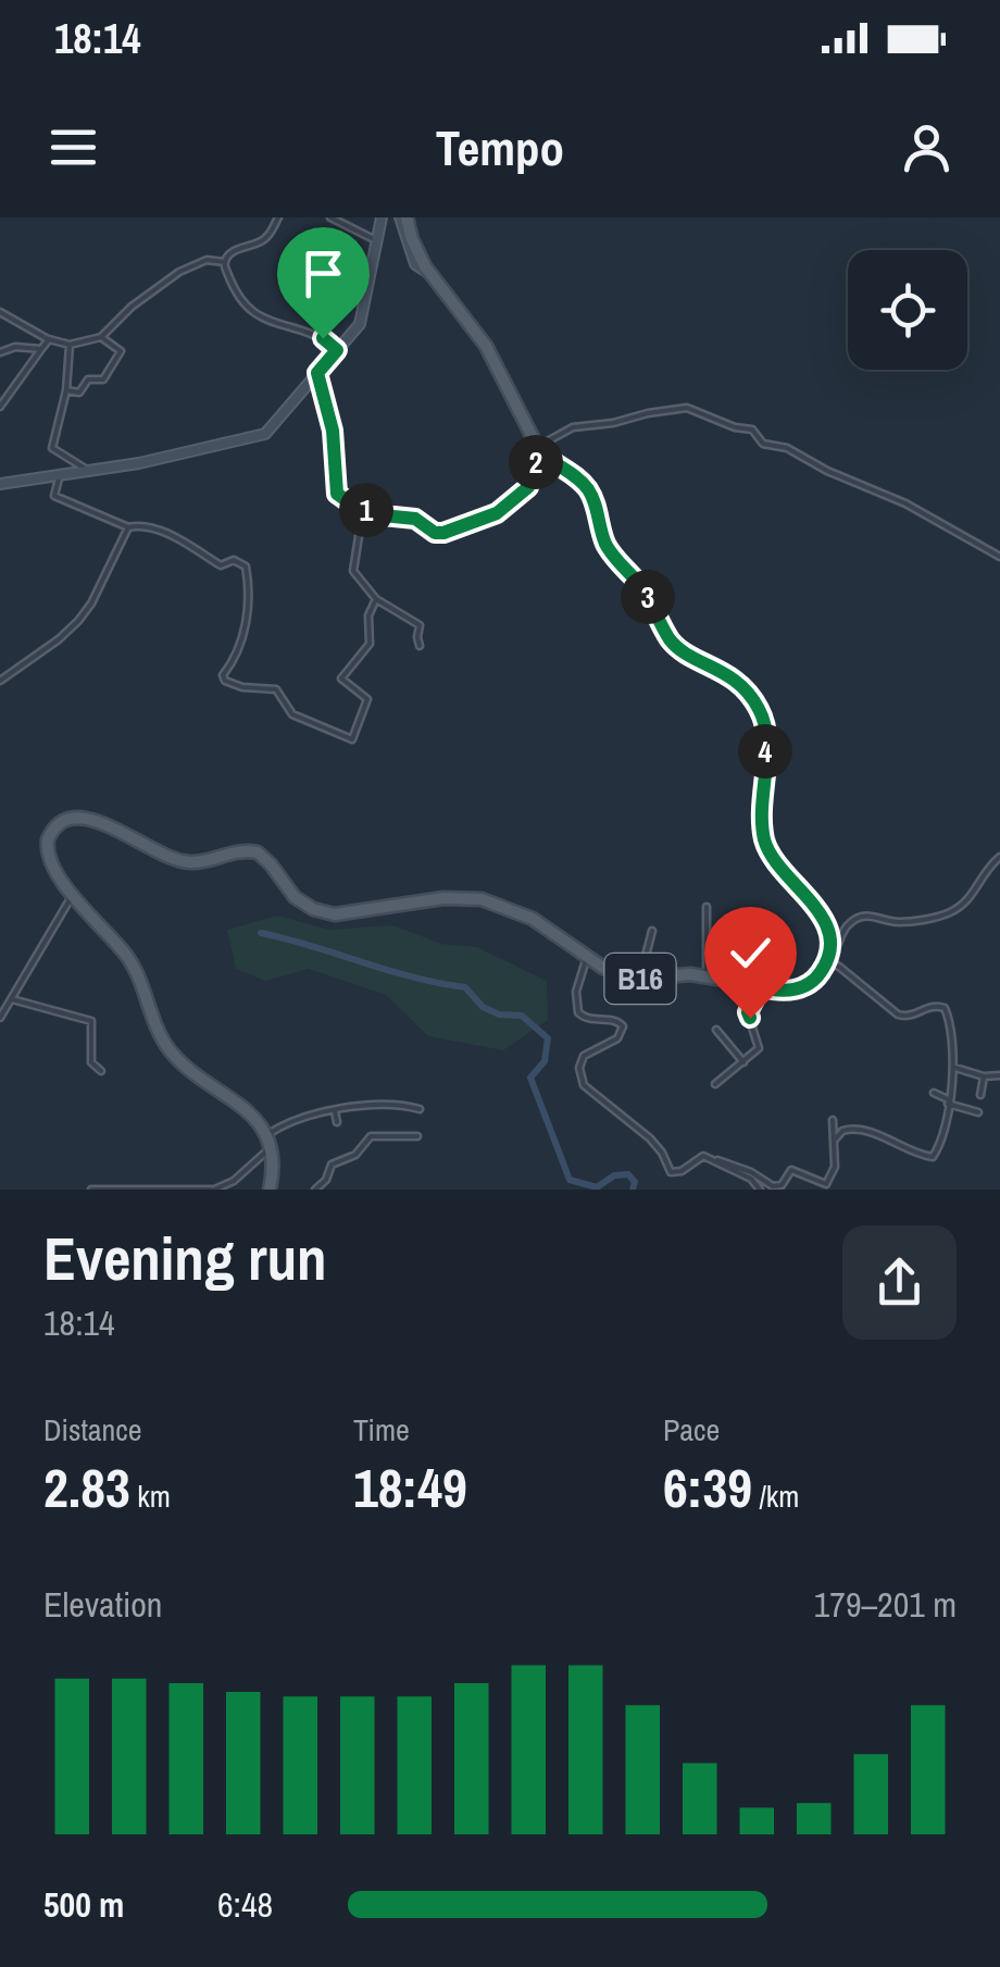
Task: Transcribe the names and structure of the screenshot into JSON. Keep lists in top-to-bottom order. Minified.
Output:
{"streets":{"main road":["B16"]},"page":{"status":"18:14","header":"Tempo","pins":["2","1","3","4"],"heading":["Evening run","18:14"],"stats":[["Distance","2.83 km"],["Time","18:49"],["Pace","6:39 /km"]],"chart":["Elevation","179–201 m"],"list":[{"name":"500 m","note":"6:48"}]}}
